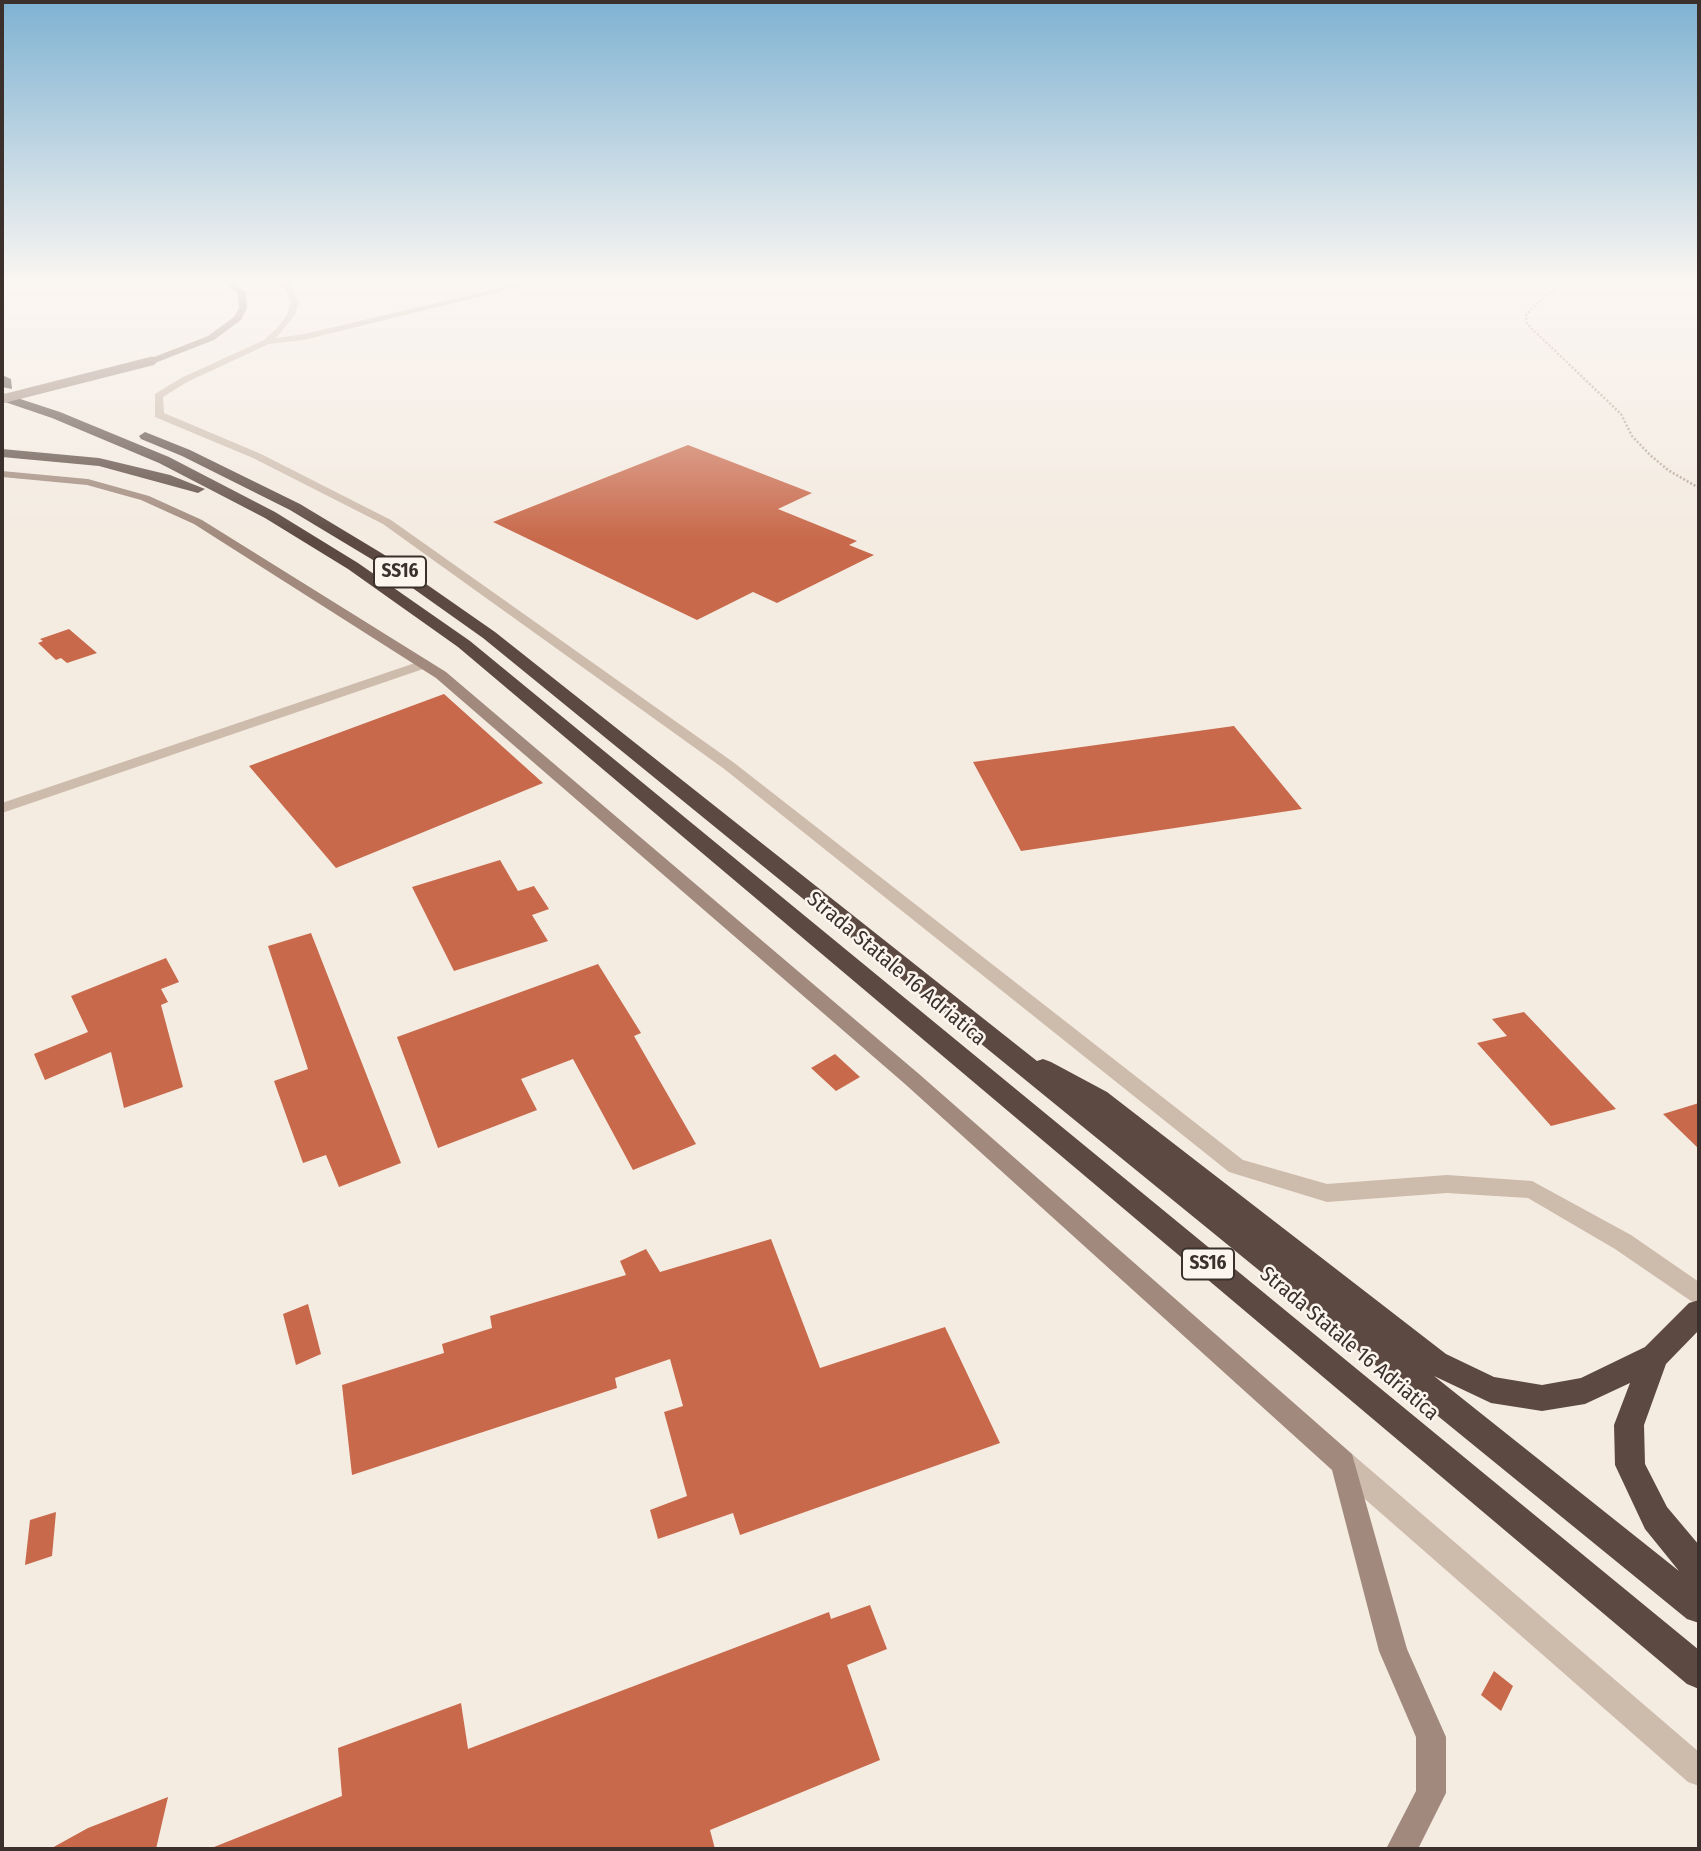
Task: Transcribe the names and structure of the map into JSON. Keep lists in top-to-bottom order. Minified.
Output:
{"streets":{"highway":["SS16","Strada Statale 16 Adriatica"]}}
